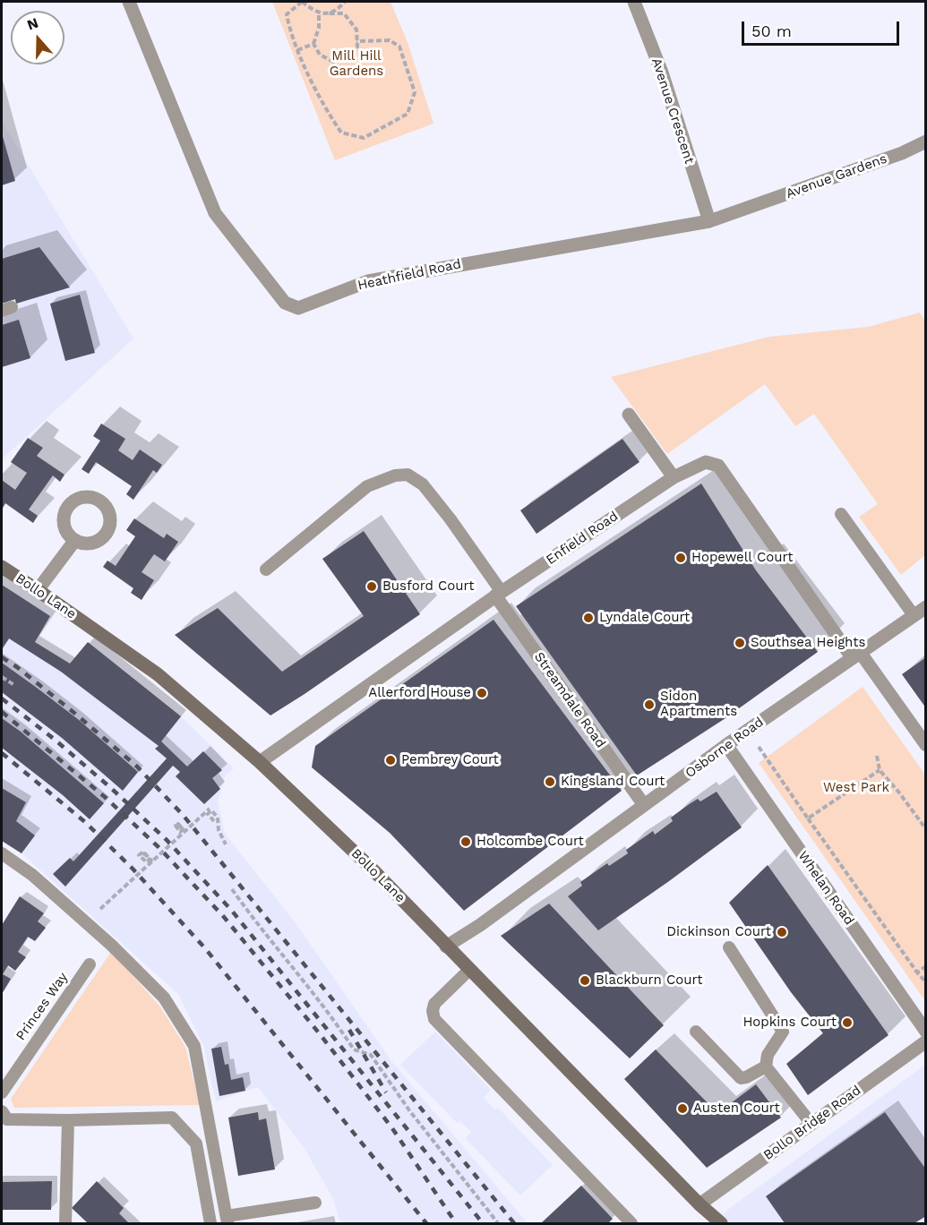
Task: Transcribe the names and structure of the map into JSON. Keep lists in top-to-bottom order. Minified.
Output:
{"streets":{"street":["Avenue Crescent","Avenue Gardens","Heathfield Road","Enfield Road","Bollo Lane","Streamdale Road","Osborne Road","Whelan Road","Bollo Bridge Road"],"lane":["Princes Way"]},"crossings":[["Avenue Crescent","Heathfield Road"],["Avenue Gardens","Heathfield Road"],["Enfield Road","Bollo Lane"],["Enfield Road","Streamdale Road"],["Enfield Road","Osborne Road"],["Bollo Lane","Osborne Road"],["Bollo Lane","Bollo Bridge Road"],["Streamdale Road","Osborne Road"],["Osborne Road","Whelan Road"]],"parks":["Mill Hill Gardens","West Park"],"places":["Hopewell Court","Busford Court","Lyndale Court","Southsea Heights","Allerford House","Sidon Apartments","Pembrey Court","Kingsland Court","Holcombe Court","Dickinson Court","Blackburn Court","Hopkins Court","Austen Court"],"scale_bar":"50 m","north":"top"}
